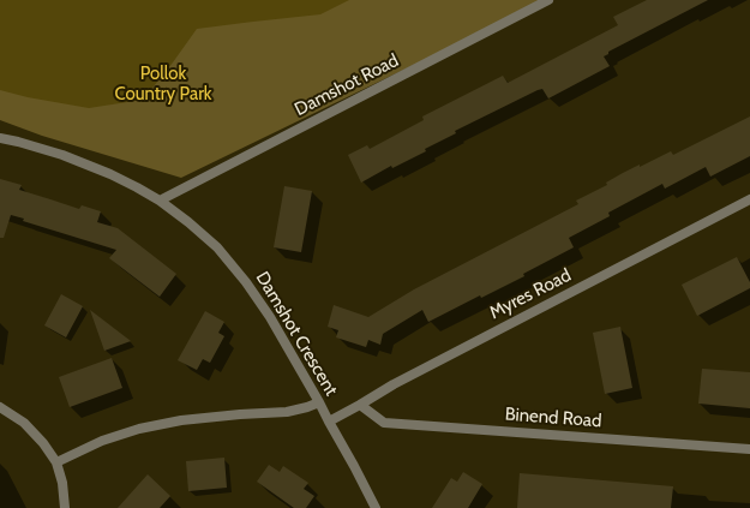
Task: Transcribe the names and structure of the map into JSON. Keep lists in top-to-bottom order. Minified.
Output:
{"streets":{"street":["Damshot Road","Myres Road","Damshot Crescent","Binend Road"]},"crossings":[["Damshot Road","Damshot Crescent"],["Myres Road","Damshot Crescent"],["Myres Road","Binend Road"]],"parks":["Pollok Country Park"]}
